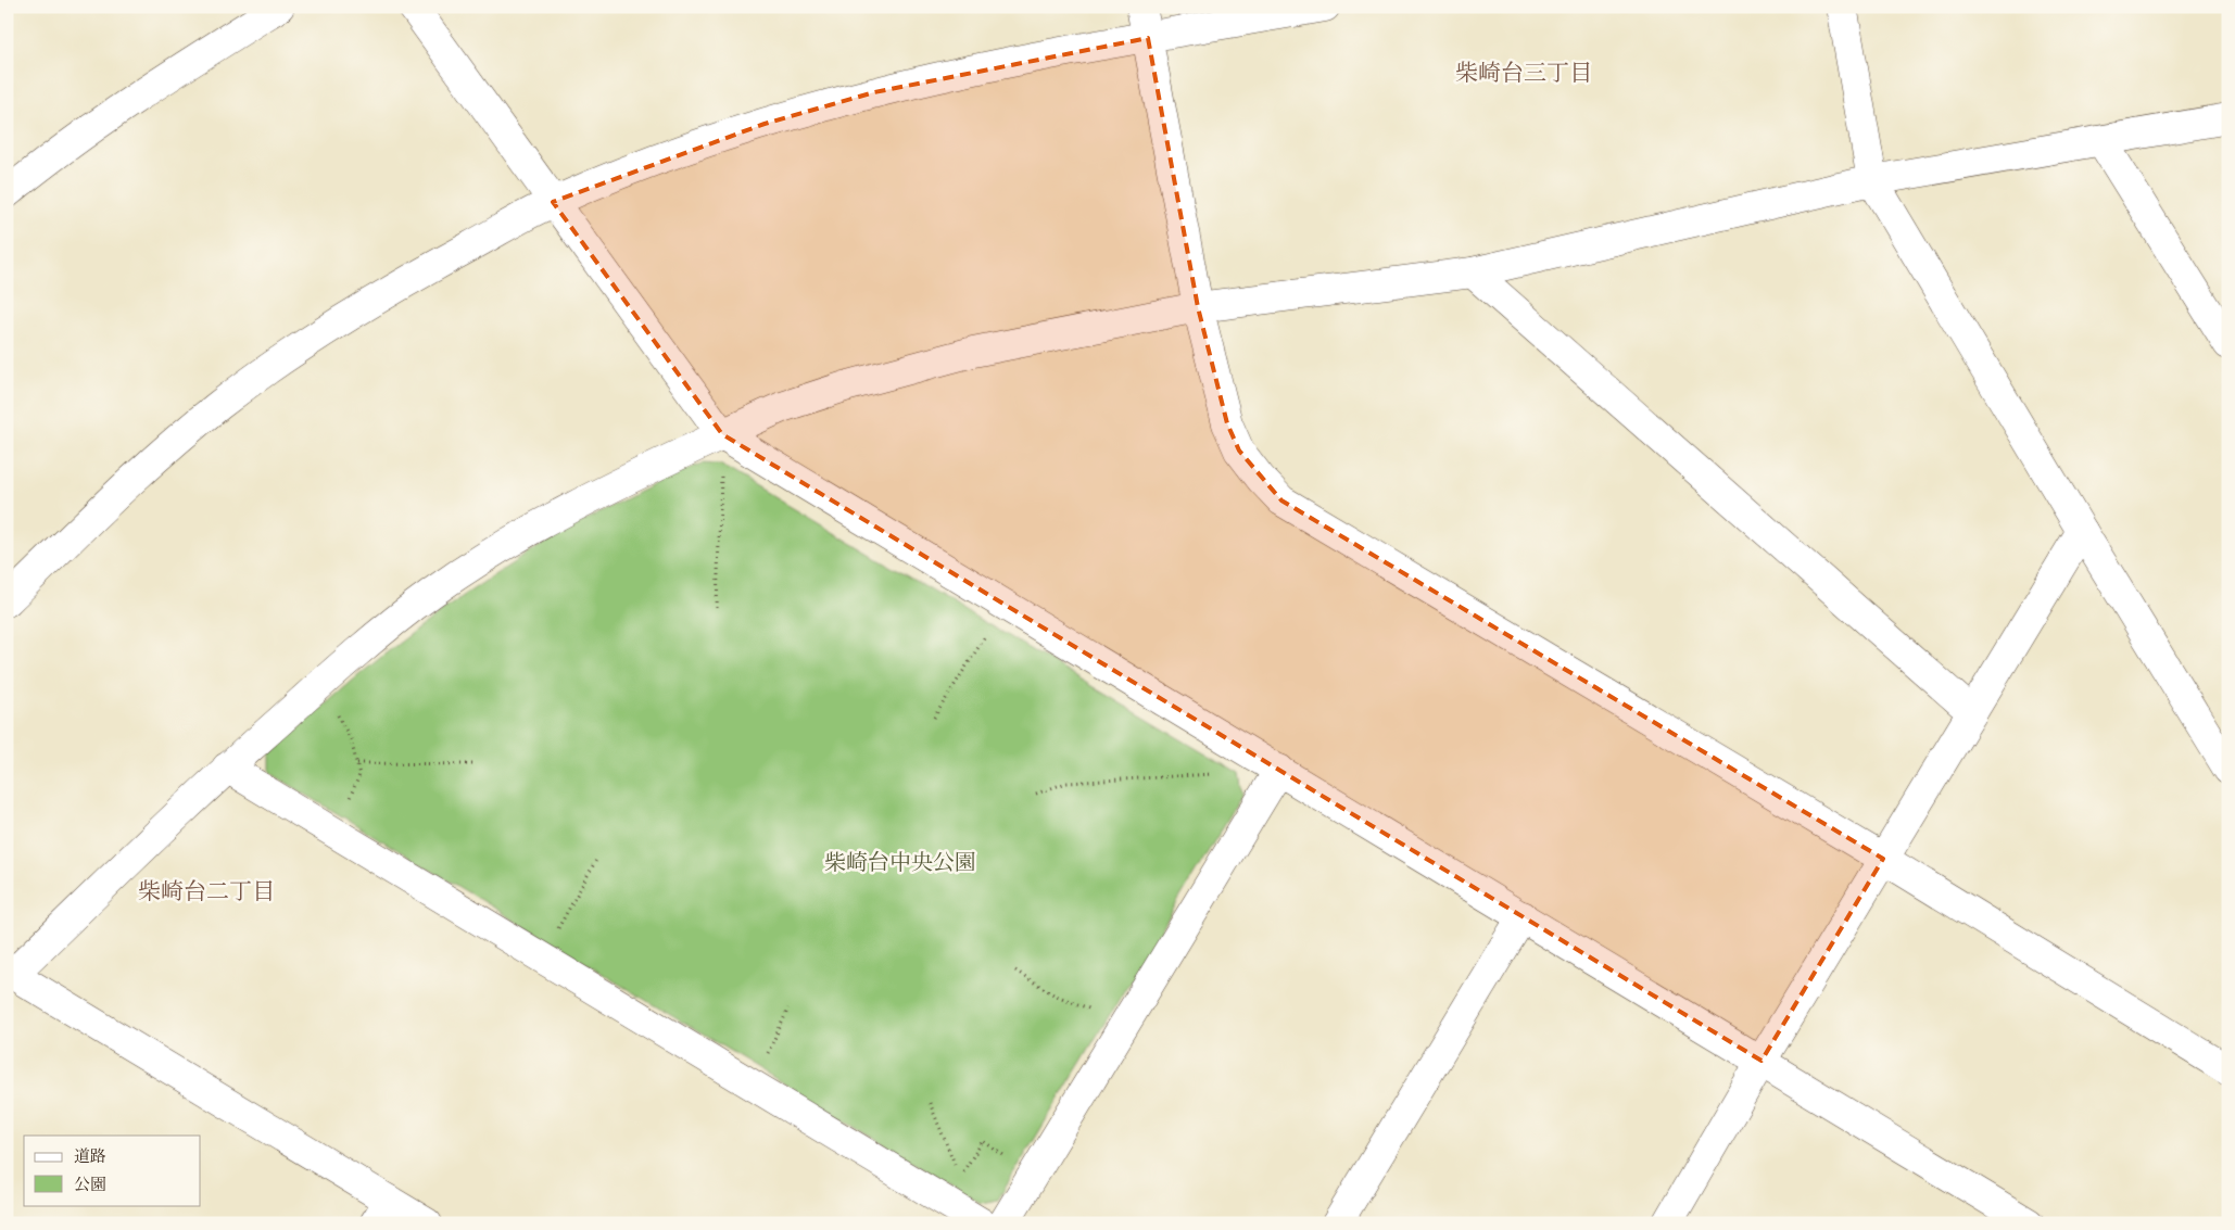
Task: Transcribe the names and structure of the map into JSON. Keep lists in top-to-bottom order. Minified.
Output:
{"districts":["柴崎台三丁目","柴崎台二丁目"],"parks":["柴崎台中央公園"],"legend":["道路","公園"]}
